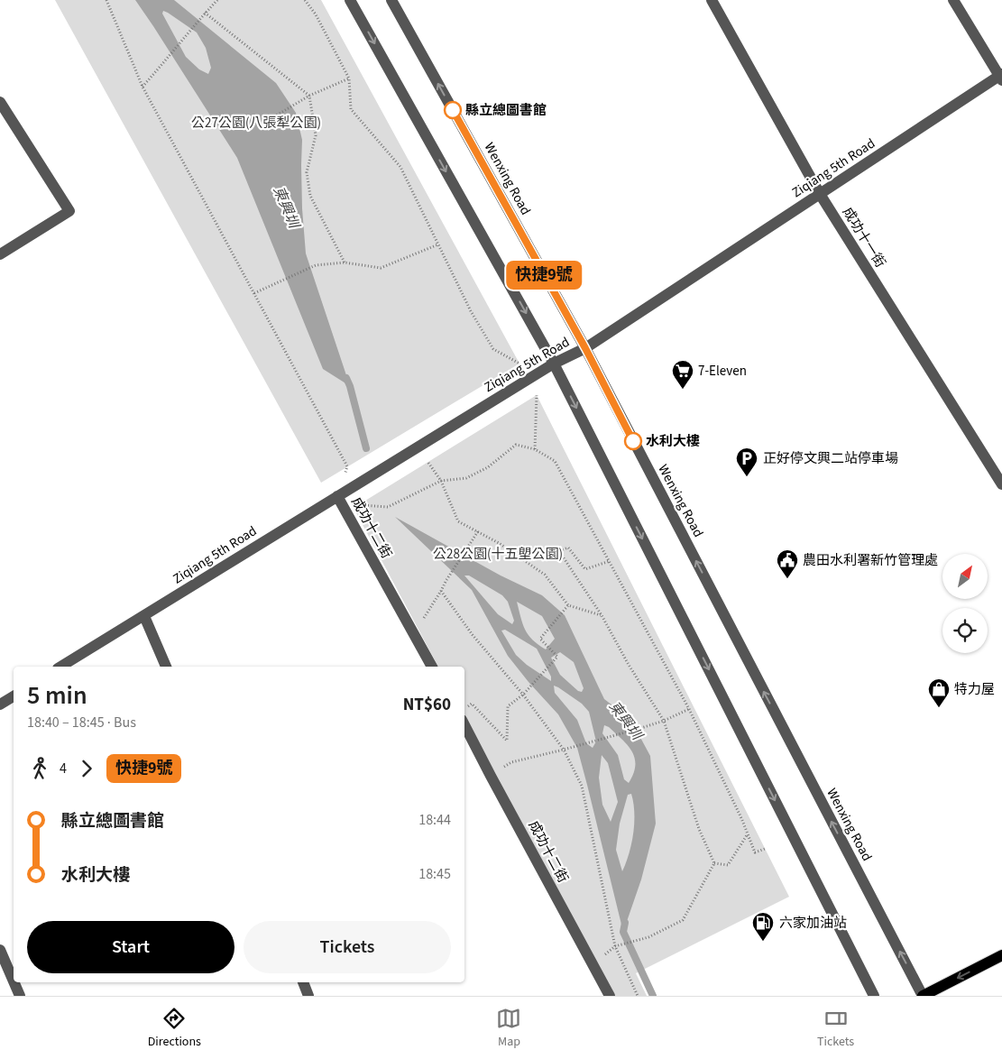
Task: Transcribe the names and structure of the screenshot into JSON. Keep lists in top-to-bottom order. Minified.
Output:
{"streets":{"street":["Ziqiang 5th Road","Wenxing Road","成功十一街","成功十二街"]},"crossings":[["Ziqiang 5th Road","Wenxing Road"],["Ziqiang 5th Road","成功十一街"],["Ziqiang 5th Road","成功十二街"]],"water":["東興圳"],"parks":["公27公園(八張犁公園)","公28公園(十五塱公園)"],"places":{"other":["縣立總圖書館","水利大樓"],"supermarket":["7-Eleven"],"parking":["正好停文興二站停車場"],"public building":["農田水利署新竹管理處"],"shop":["特力屋"],"fuel station":["六家加油站"]},"lines":["bus line 快捷9號"],"north":"top right","page":{"on_map":"快捷9號","heading":["5 min","18:40 – 18:45 · Bus","NT$60"],"legs":["4","快捷9號"],"list":[{"name":"縣立總圖書館","value":"18:44"},{"name":"水利大樓","value":"18:45"}],"buttons":["Start","Tickets"],"tabs":["Directions","Map","Tickets"]}}
